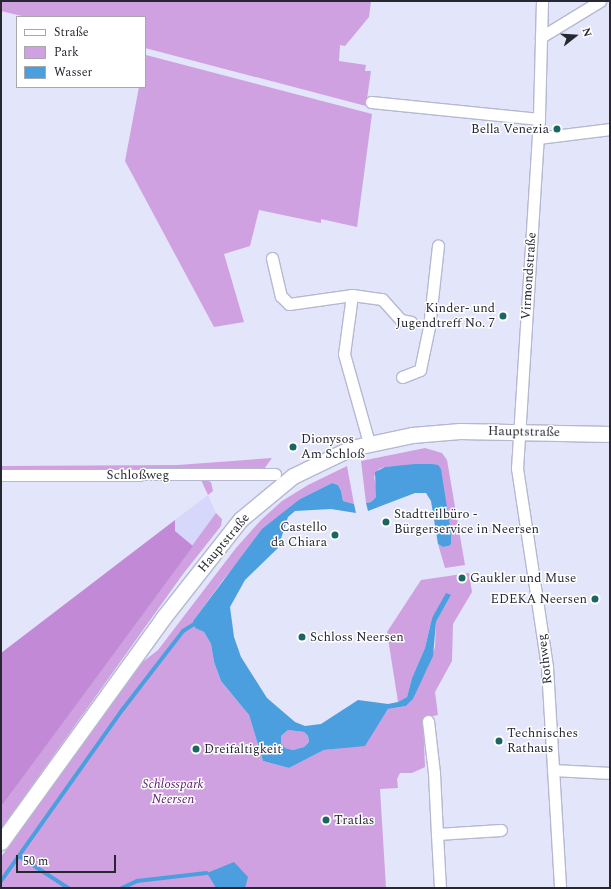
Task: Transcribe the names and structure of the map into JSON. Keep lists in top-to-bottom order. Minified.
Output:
{"streets":{"street":["Virmondstraße","Hauptstraße","Schloßweg","Rothweg"]},"crossings":[["Virmondstraße","Hauptstraße"],["Virmondstraße","Rothweg"],["Hauptstraße","Rothweg"]],"parks":["Schlosspark Neersen"],"places":["Bella Venezia","Kinder- und Jugendtreff No. 7","Dionysos Am Schloß","Stadtteilbüro - Bürgerservice in Neersen","Castello da Chiara","Gaukler und Muse","EDEKA Neersen","Schloss Neersen","Technisches Rathaus","Dreifaltigkeit","Tratlas"],"legend":["Straße","Park","Wasser"],"scale_bar":"50 m","north":"right"}
